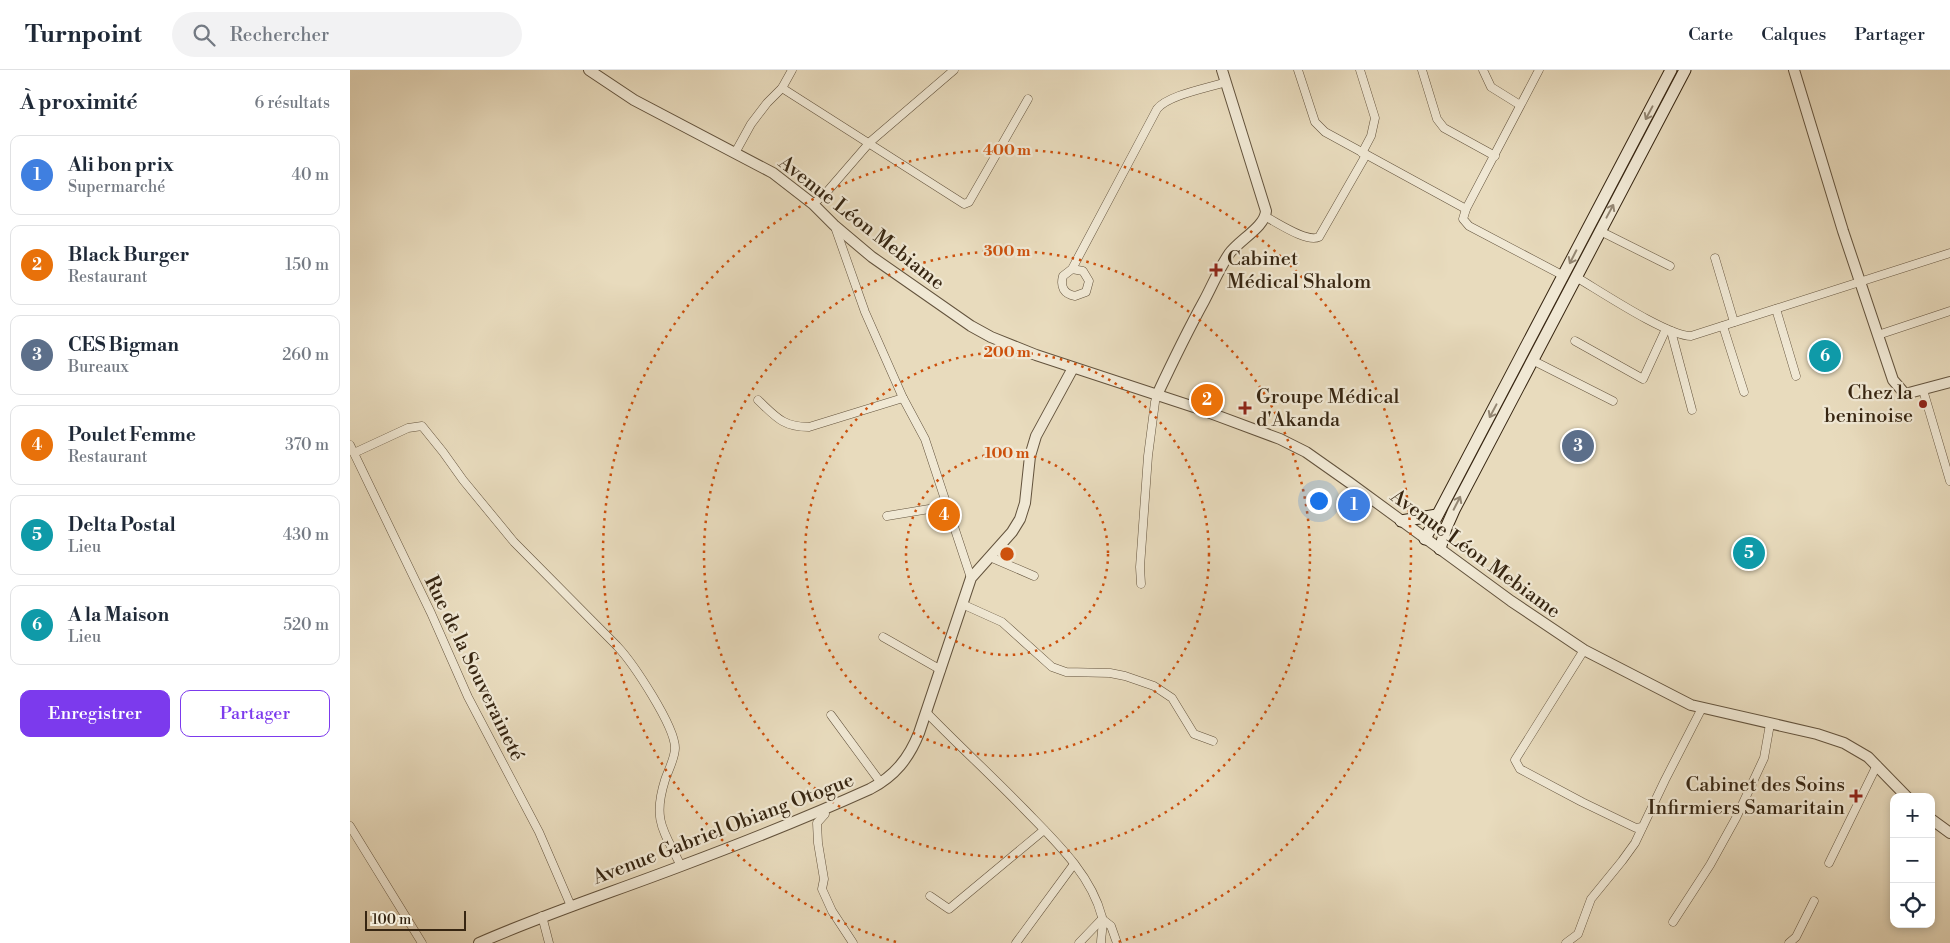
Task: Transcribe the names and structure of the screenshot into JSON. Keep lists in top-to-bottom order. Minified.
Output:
{"streets":{"street":["Avenue Léon Mebiame","Rue de la Souveraineté","Avenue Gabriel Obiang Otogue"]},"crossings":[["Avenue Léon Mebiame","Avenue Gabriel Obiang Otogue"],["Rue de la Souveraineté","Avenue Gabriel Obiang Otogue"]],"places":{"health":["Cabinet Médical Shalom","Groupe Médical d'Akanda","Cabinet des Soins Infirmiers Samaritain"],"other":["Chez la beninoise"]},"scale_bar":"100 m","page":{"header":"Turnpoint","search":"Rechercher","nav":["Carte","Calques","Partager"],"heading":["À proximité","6 résultats"],"list":[{"mark":"1","name":"Ali bon prix","note":"Supermarché","value":"40 m"},{"mark":"2","name":"Black Burger","note":"Restaurant","value":"150 m"},{"mark":"3","name":"CES Bigman","note":"Bureaux","value":"260 m"},{"mark":"4","name":"Poulet Femme","note":"Restaurant","value":"370 m"},{"mark":"5","name":"Delta Postal","note":"Lieu","value":"430 m"},{"mark":"6","name":"A la Maison","note":"Lieu","value":"520 m"}],"pins":["6","2","3","1","4","5"],"buttons":["Enregistrer","Partager"],"map_buttons":["+","−"],"scale":"100 m"},"rings":["400 m","300 m","200 m","100 m"]}
